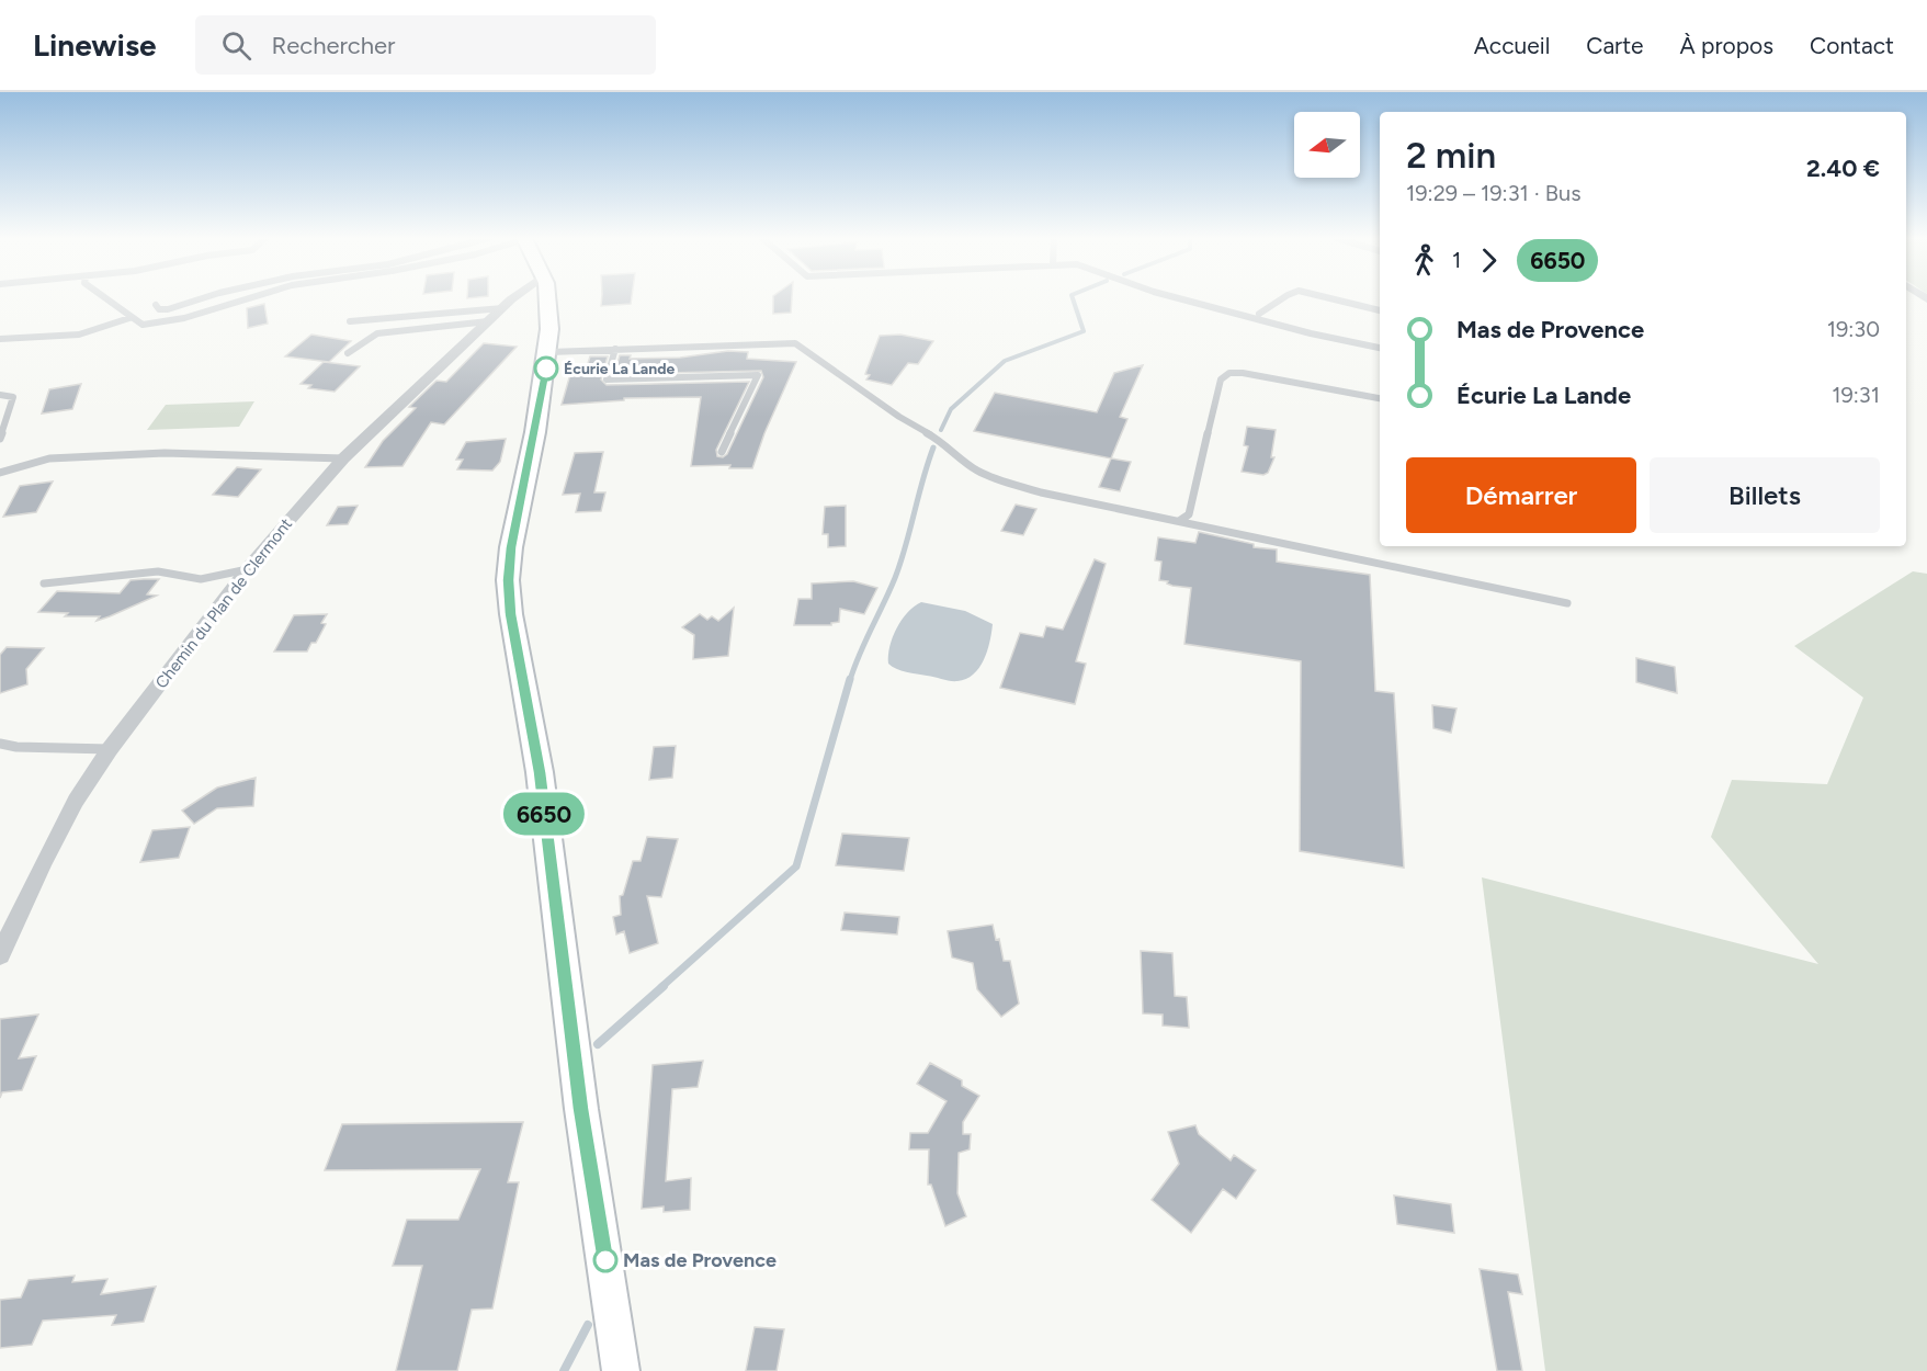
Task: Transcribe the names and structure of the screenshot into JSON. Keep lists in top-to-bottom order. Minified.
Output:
{"streets":{"street":["Chemin du Plan de Clermont"]},"places":["Écurie La Lande","Mas de Provence"],"lines":["bus line 6650"],"north":"left","page":{"header":"Linewise","search":"Rechercher","nav":["Accueil","Carte","À propos","Contact"],"on_map":"6650","heading":["2 min","19:29 – 19:31 · Bus","2.40 €"],"legs":["1","6650"],"list":[{"name":"Mas de Provence","value":"19:30"},{"name":"Écurie La Lande","value":"19:31"}],"buttons":["Démarrer","Billets"]}}
